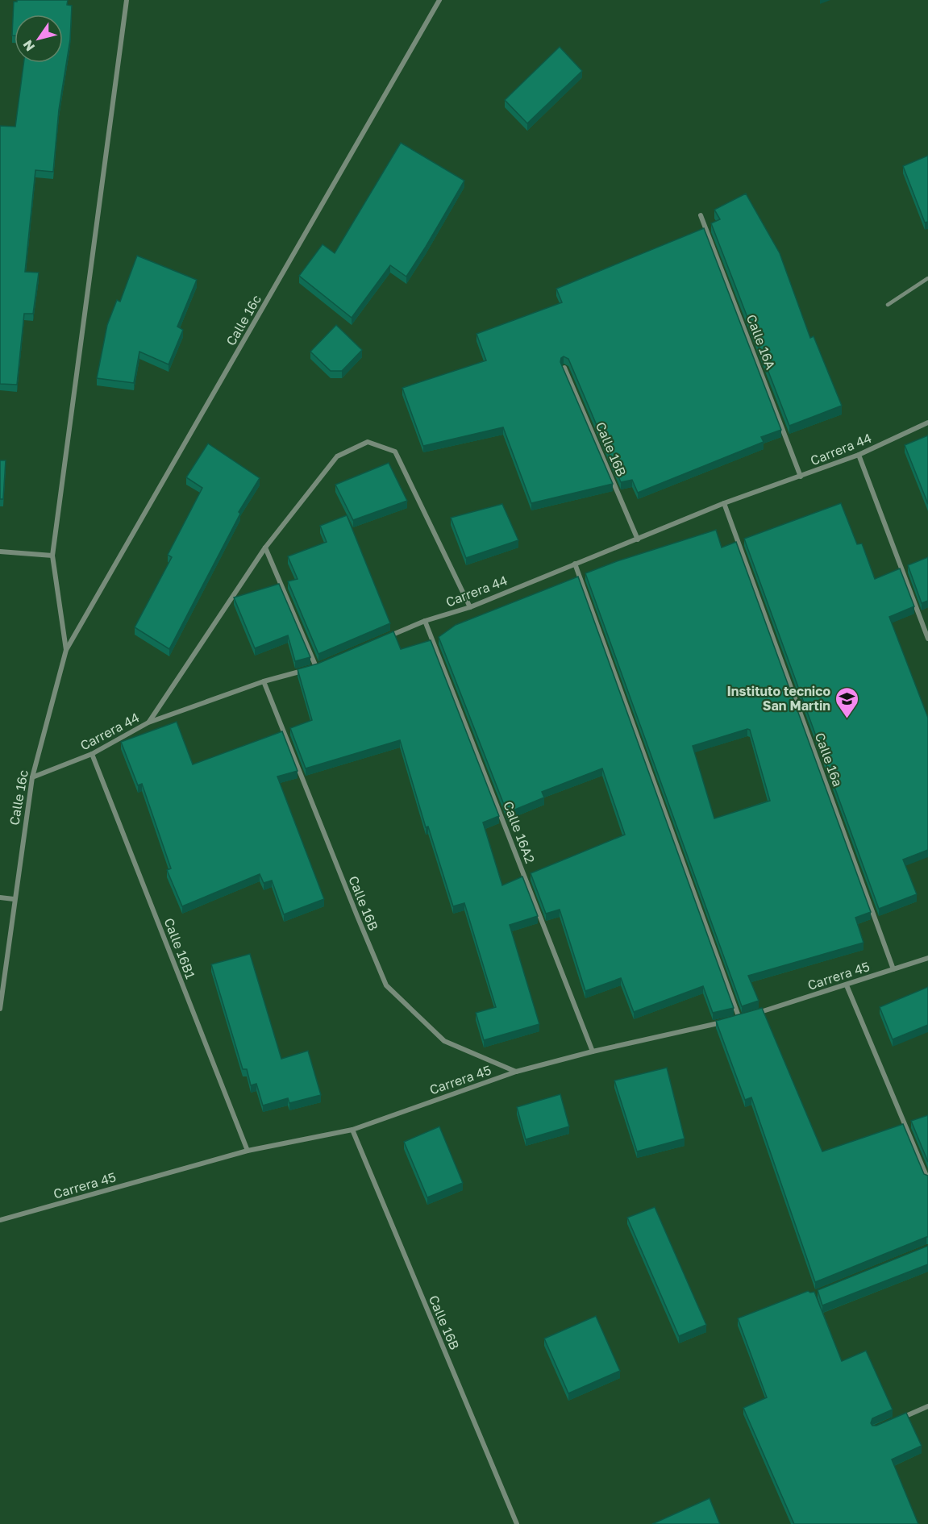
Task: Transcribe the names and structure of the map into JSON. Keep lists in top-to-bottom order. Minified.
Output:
{"streets":{"street":["Calle 16c","Calle 16A","Calle 16B","Carrera 44","Calle 16a","Calle 16A2","Calle 16B1","Carrera 45"]},"crossings":[["Calle 16c","Carrera 44"],["Calle 16A","Carrera 44"],["Calle 16B","Carrera 44"],["Calle 16B","Carrera 45"],["Carrera 44","Calle 16a"],["Carrera 44","Calle 16A2"],["Carrera 44","Calle 16B1"],["Calle 16a","Carrera 45"],["Calle 16A2","Carrera 45"],["Calle 16B1","Carrera 45"]],"places":{"school or university":["Instituto tecnico San Martin"]},"north":"bottom left"}
